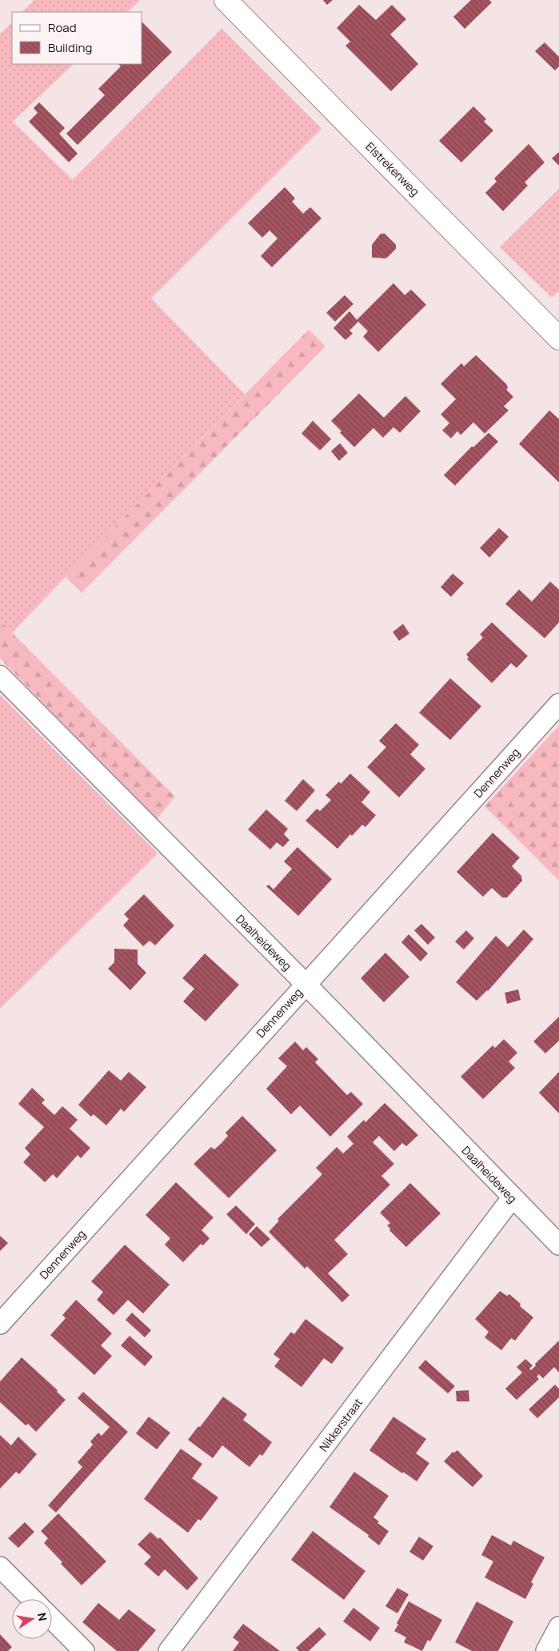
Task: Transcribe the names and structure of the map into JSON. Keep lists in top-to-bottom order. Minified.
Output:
{"streets":{"street":["Elstrekenweg","Dennenweg","Daalheideweg","Nikkerstraat"]},"crossings":[["Dennenweg","Daalheideweg"],["Daalheideweg","Nikkerstraat"]],"legend":["Road","Building"],"north":"right"}
